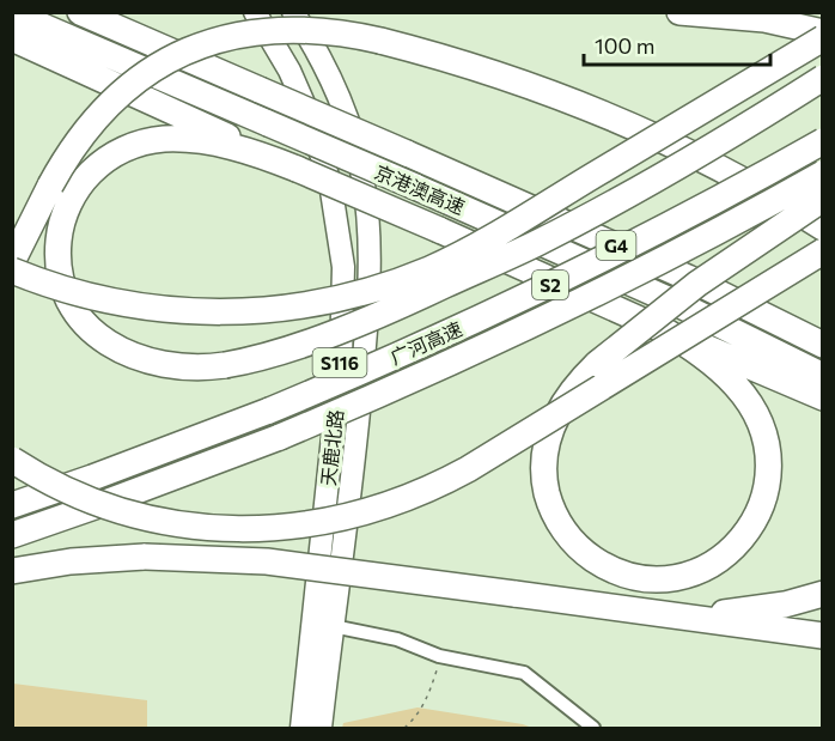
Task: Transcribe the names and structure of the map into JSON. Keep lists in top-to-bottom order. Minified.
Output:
{"streets":{"highway":["京港澳高速","G4","S2","广河高速"],"main road":["S116","天鹿北路"]},"scale_bar":"100 m"}
